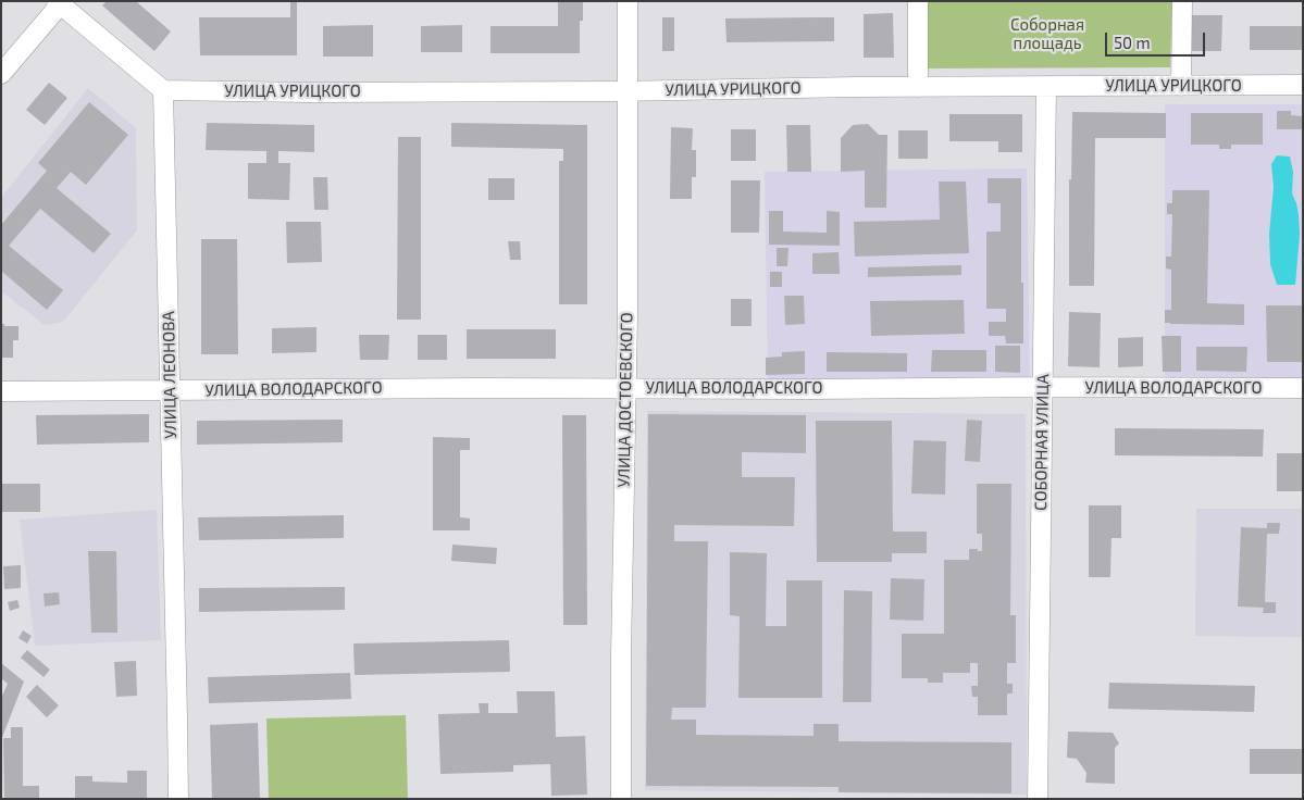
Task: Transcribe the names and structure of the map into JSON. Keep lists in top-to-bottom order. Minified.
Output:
{"streets":{"street":["УЛИЦА УРИЦКОГО","УЛИЦА ЛЕОНОВА","УЛИЦА ВОЛОДАРСКОГО","УЛИЦА ДОСТОЕВСКОГО","СОБОРНАЯ УЛИЦА"]},"crossings":[["УЛИЦА УРИЦКОГО","УЛИЦА ЛЕОНОВА"],["УЛИЦА УРИЦКОГО","УЛИЦА ДОСТОЕВСКОГО"],["УЛИЦА УРИЦКОГО","СОБОРНАЯ УЛИЦА"],["УЛИЦА ЛЕОНОВА","УЛИЦА ВОЛОДАРСКОГО"],["УЛИЦА ВОЛОДАРСКОГО","УЛИЦА ДОСТОЕВСКОГО"],["УЛИЦА ВОЛОДАРСКОГО","СОБОРНАЯ УЛИЦА"]],"parks":["Соборная площадь"],"scale_bar":"50 m"}
